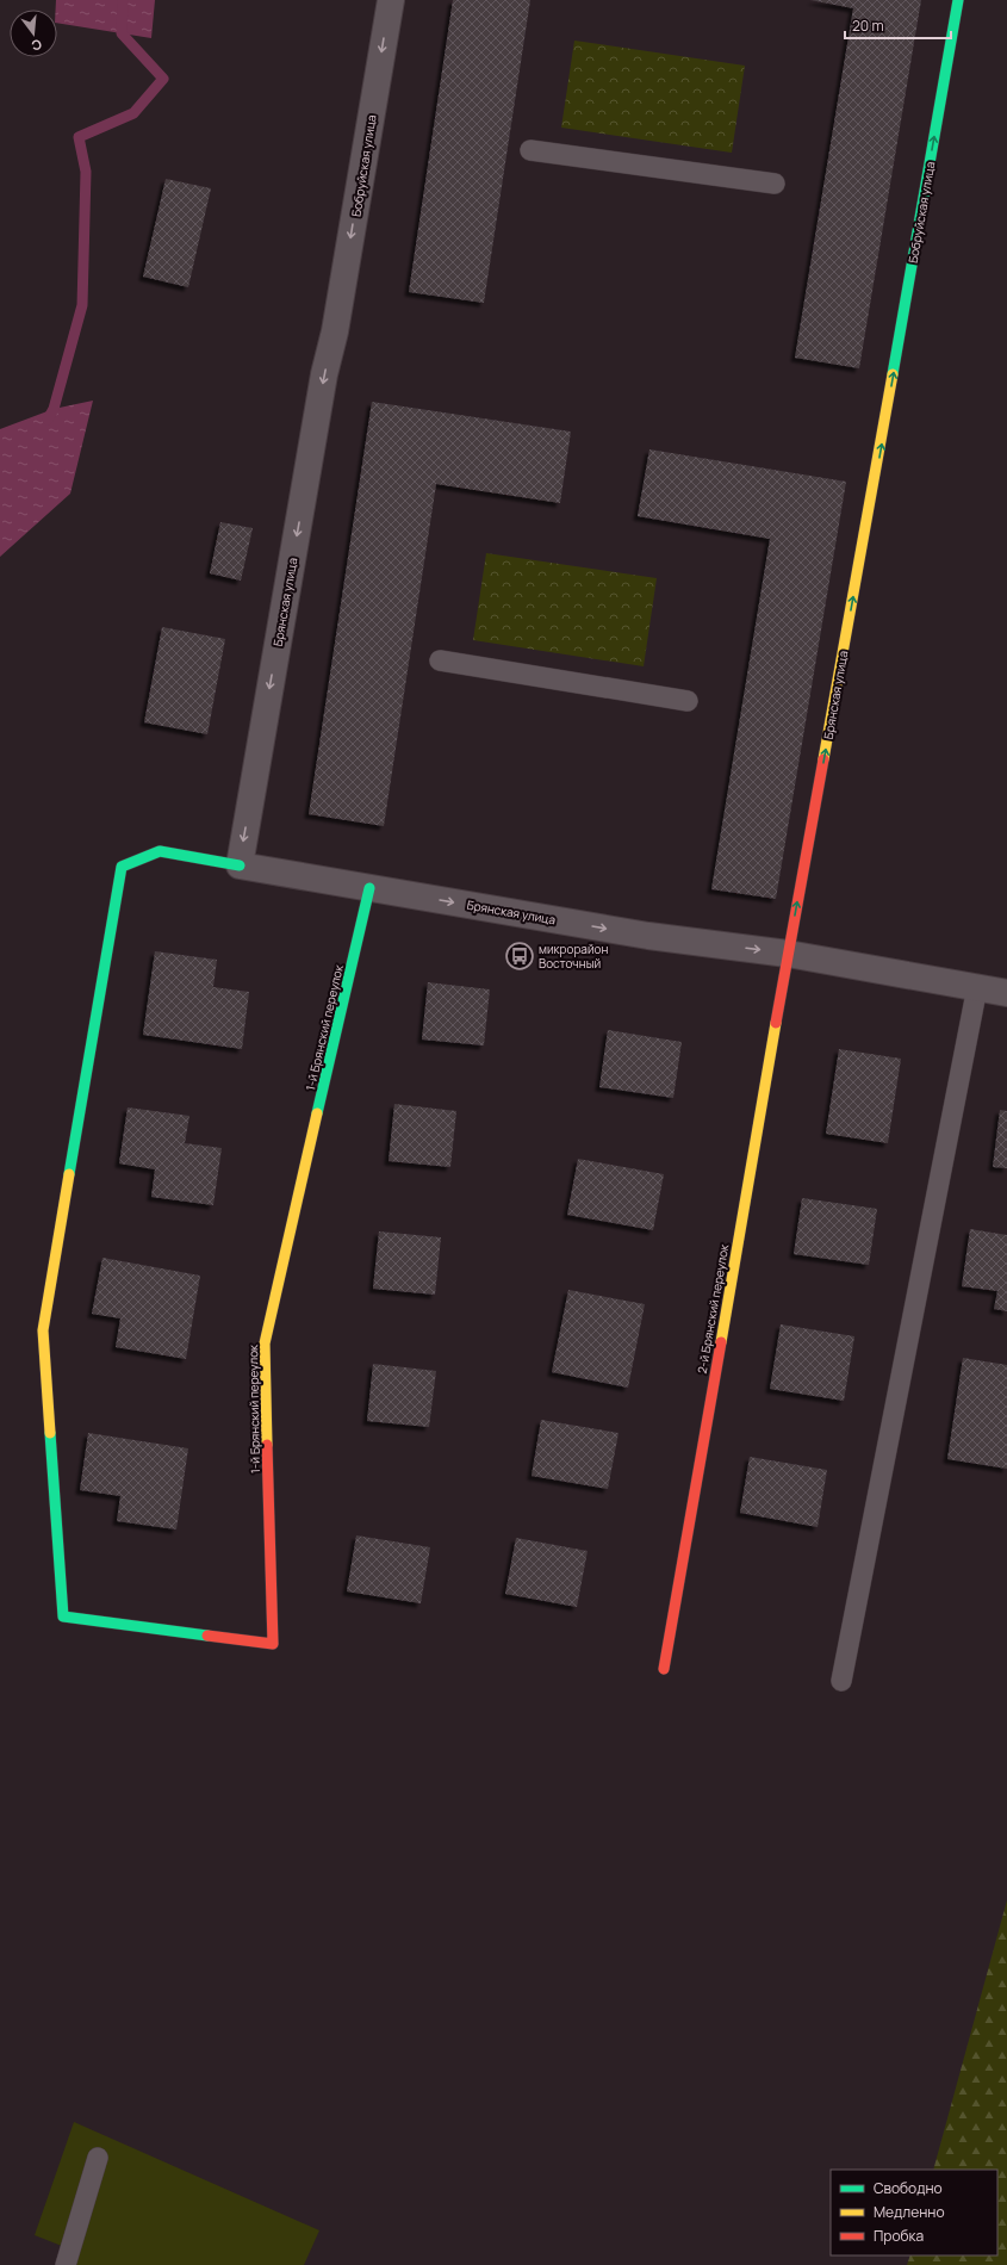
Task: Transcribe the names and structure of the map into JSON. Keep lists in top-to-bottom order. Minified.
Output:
{"streets":{"street":["Бобруйская улица","Брянская улица","1-й Брянский переулок","2-й Брянский переулок"]},"crossings":[["Бобруйская улица","Брянская улица"],["Брянская улица","1-й Брянский переулок"],["Брянская улица","2-й Брянский переулок"]],"places":{"bus stop":["микрорайон Восточный"]},"legend":["Свободно","Медленно","Пробка"],"scale_bar":"20 m","north":"bottom"}
